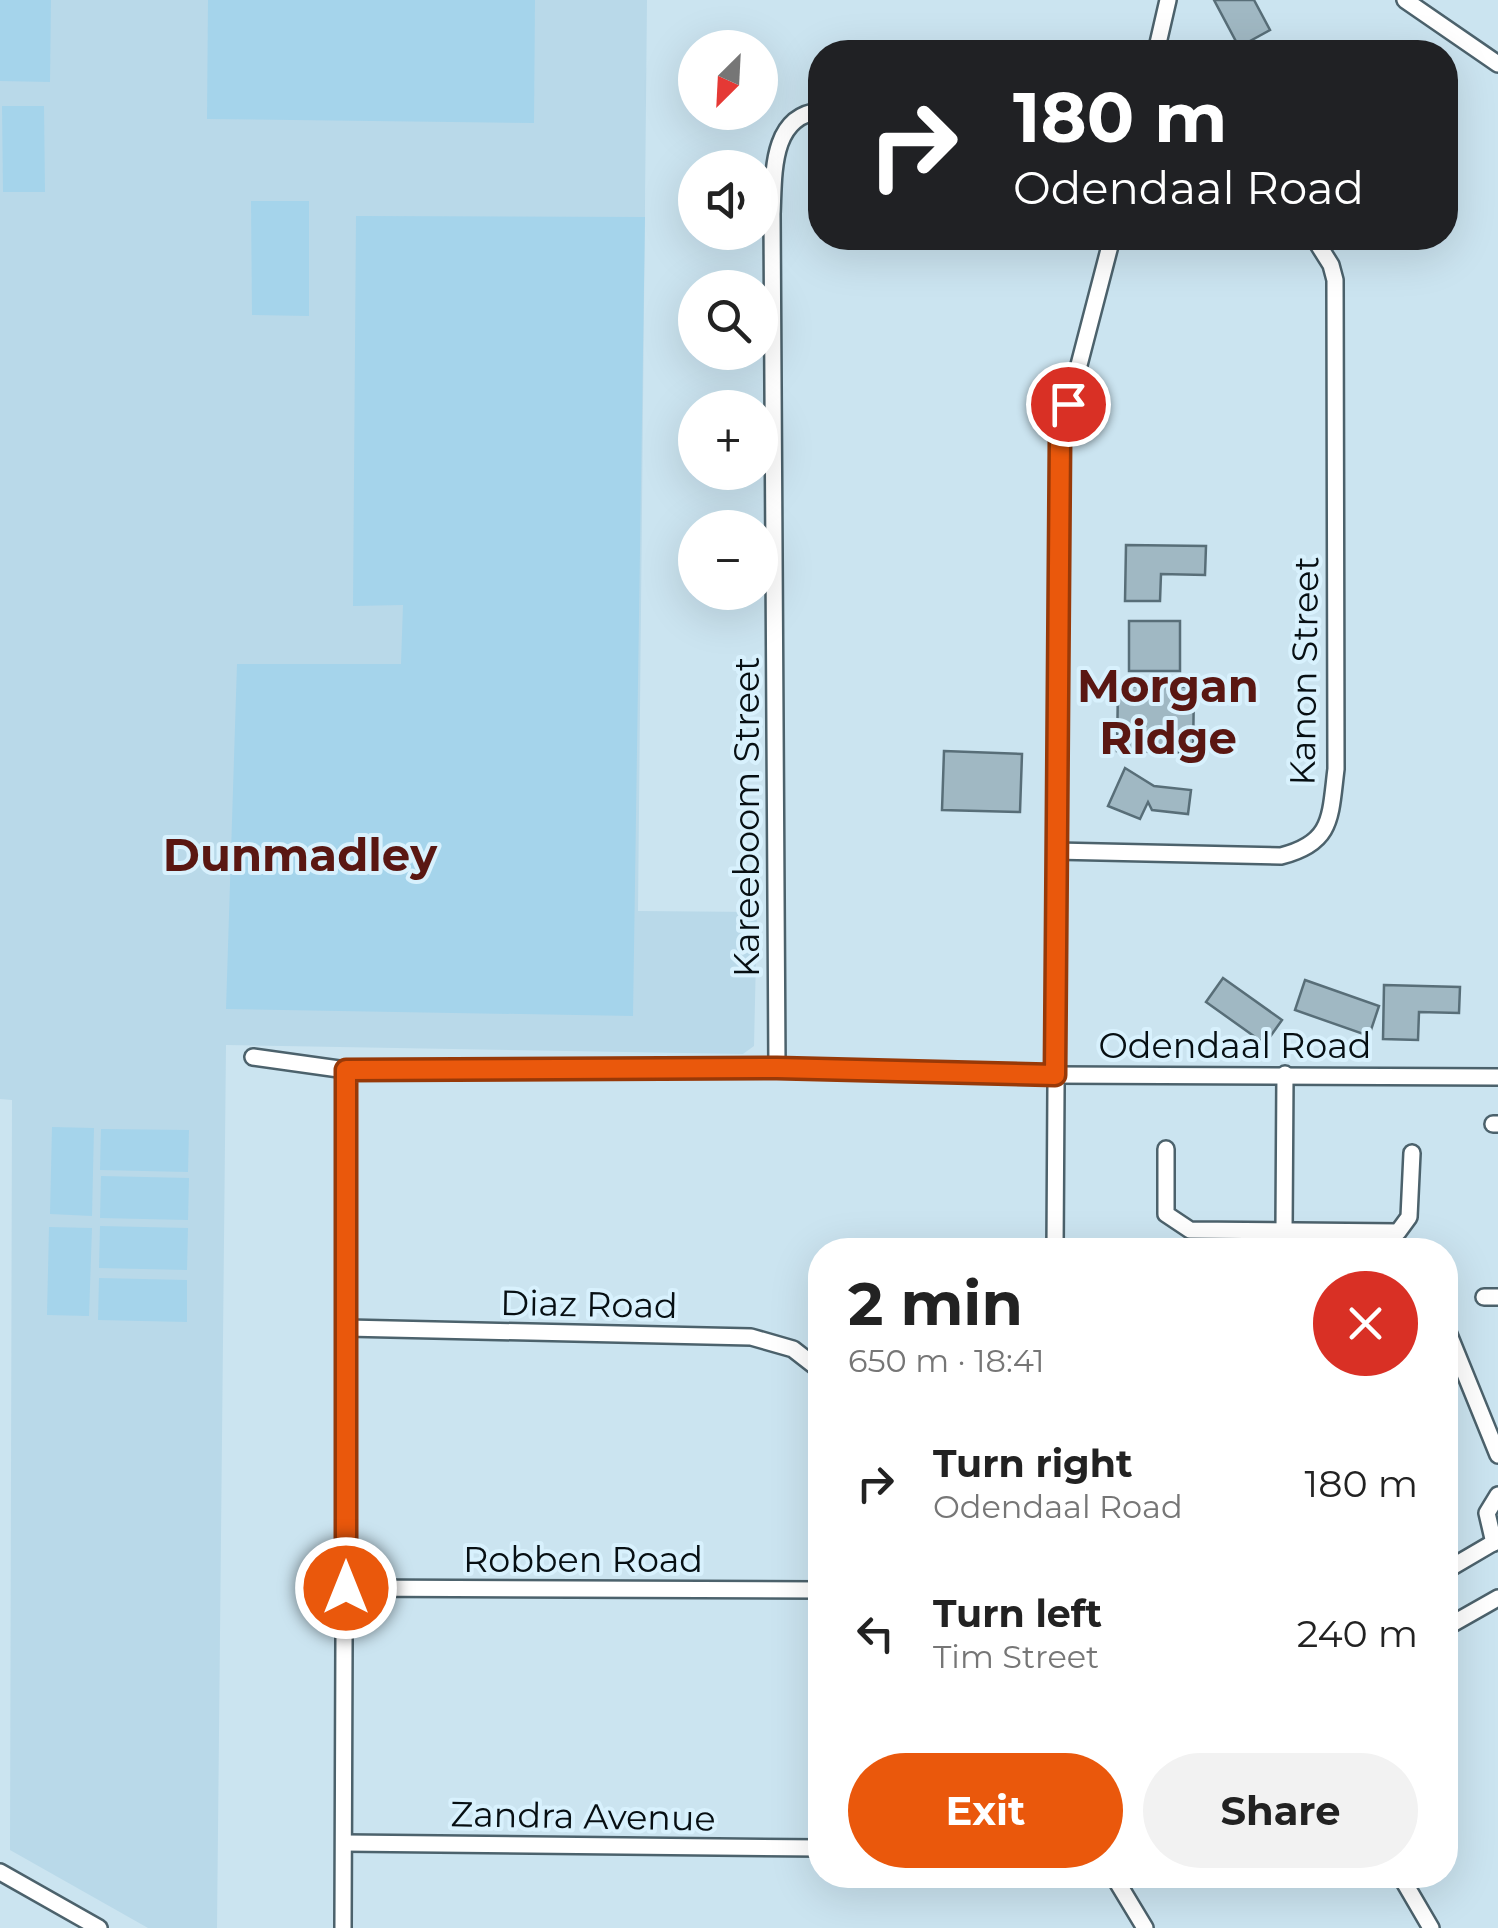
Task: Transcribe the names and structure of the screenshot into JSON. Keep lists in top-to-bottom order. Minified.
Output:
{"streets":{"street":["Kanon Street","Kareeboom Street","Odendaal Road","Diaz Road","Robben Road","Zandra Avenue"]},"crossings":[["Kareeboom Street","Odendaal Road"]],"districts":["Morgan Ridge","Dunmadley"],"north":"bottom left","page":{"map_buttons":["+","−"],"turn":["180 m","Odendaal Road"],"heading":["2 min","650 m · 18:41"],"list":[{"name":"Turn right","note":"Odendaal Road","value":"180 m"},{"name":"Turn left","note":"Tim Street","value":"240 m"}],"buttons":["Exit","Share"]}}
